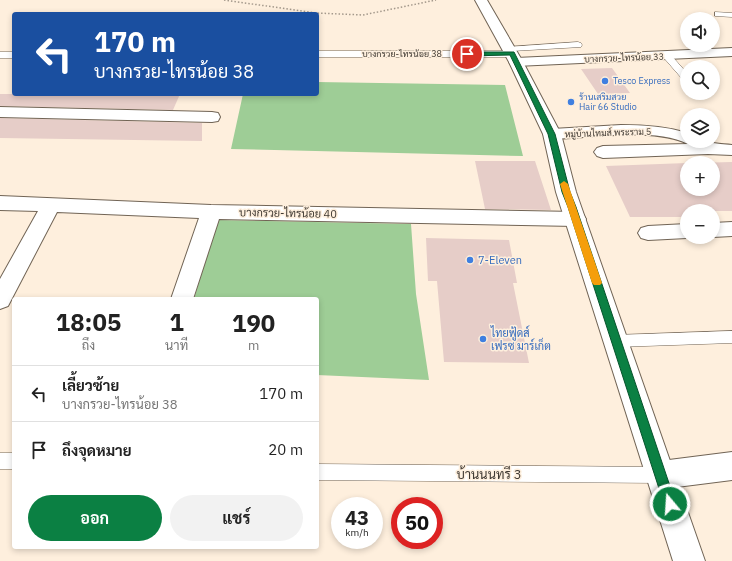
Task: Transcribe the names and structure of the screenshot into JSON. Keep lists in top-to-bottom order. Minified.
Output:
{"streets":{"street":["บางกรวย-ไทรน้อย 33","หมู่บ้านไทมส์ พระราม 5","บางกรวย-ไทรน้อย 40"],"lane":["บางกรวย-ไทรน้อย 38","บ้านนนทรี 3"]},"crossings":[["บางกรวย-ไทรน้อย 38","บางกรวย-ไทรน้อย 33"]],"places":["Tesco Express","ร้านเสริมสวย Hair 66 Studio","7-Eleven","ไทยฟู้ดส์ เฟรซ มาร์เก็ต"],"page":{"map_buttons":["+","−"],"turn":["170 m","บางกรวย-ไทรน้อย 38"],"eta":["18:05","ถึง","1","นาที","190","m"],"list":[{"name":"เลี้ยวซ้าย","note":"บางกรวย-ไทรน้อย 38","value":"170 m"},{"name":"ถึงจุดหมาย","value":"20 m"}],"buttons":["ออก","แชร์"],"speed":"43 km/h","limit":"50"}}
